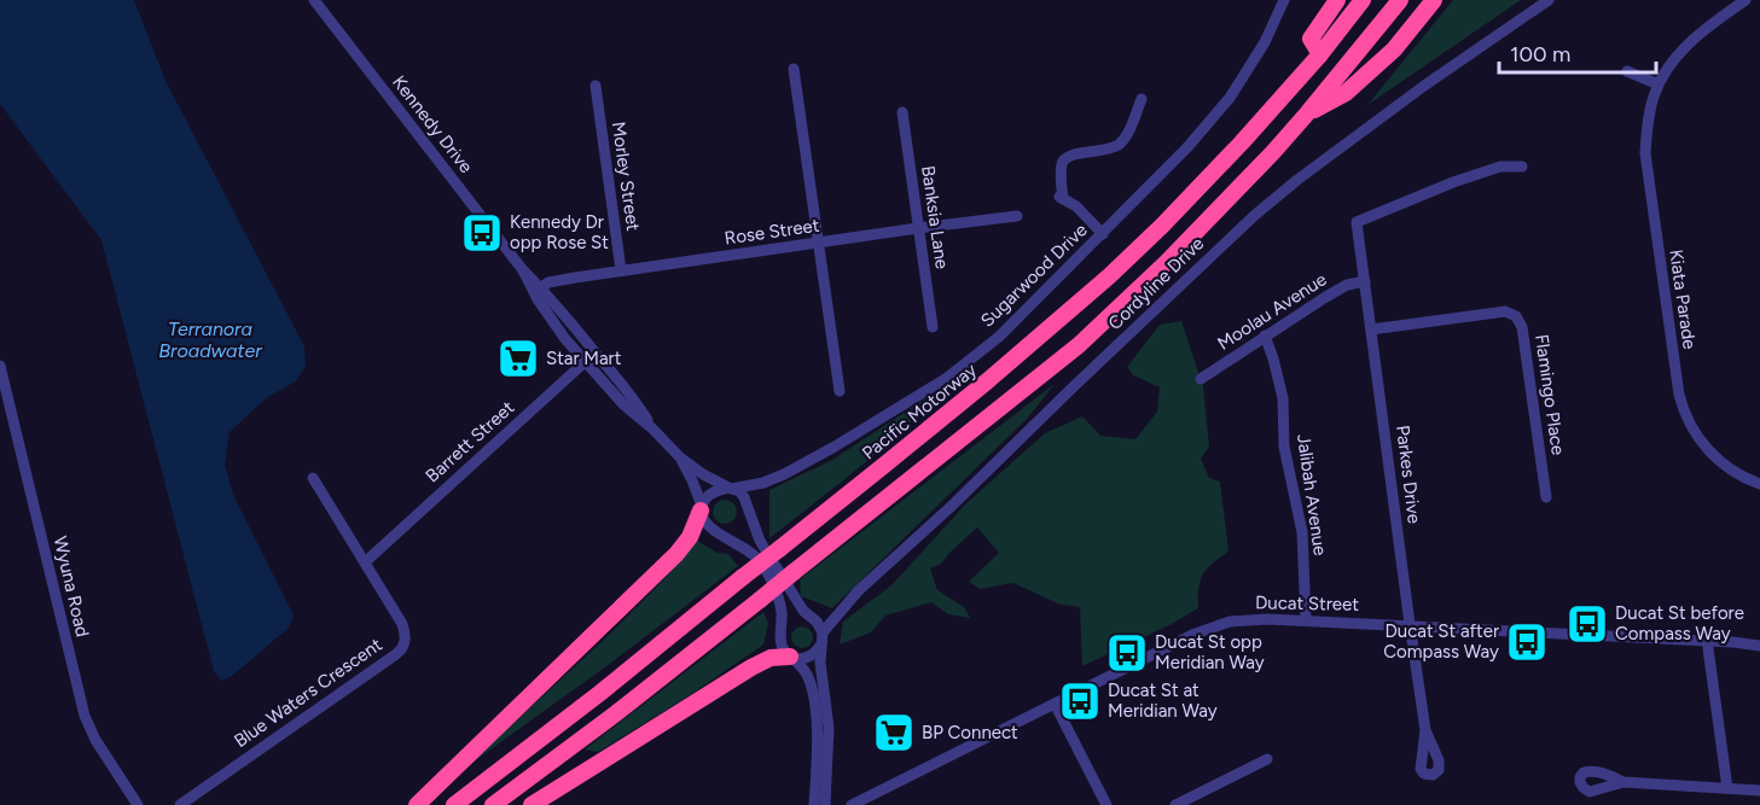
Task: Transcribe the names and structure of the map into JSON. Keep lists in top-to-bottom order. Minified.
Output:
{"streets":{"highway":["Pacific Motorway"],"street":["Kennedy Drive","Morley Street","Banksia Lane","Rose Street","Sugarwood Drive","Cordyline Drive","Kiata Parade","Moolau Avenue","Flamingo Place","Barrett Street","Parkes Drive","Jalibah Avenue","Wyuna Road","Ducat Street","Blue Waters Crescent"]},"crossings":[["Kennedy Drive","Rose Street"],["Kennedy Drive","Sugarwood Drive"],["Kennedy Drive","Barrett Street"],["Morley Street","Rose Street"],["Banksia Lane","Rose Street"],["Moolau Avenue","Parkes Drive"],["Moolau Avenue","Jalibah Avenue"],["Flamingo Place","Parkes Drive"],["Barrett Street","Blue Waters Crescent"],["Parkes Drive","Ducat Street"],["Jalibah Avenue","Ducat Street"]],"water":["Terranora Broadwater"],"places":{"bus stop":["Kennedy Dr opp Rose St","Ducat St before Compass Way","Ducat St after Compass Way","Ducat St opp Meridian Way","Ducat St at Meridian Way"],"supermarket":["Star Mart","BP Connect"]},"scale_bar":"100 m"}
